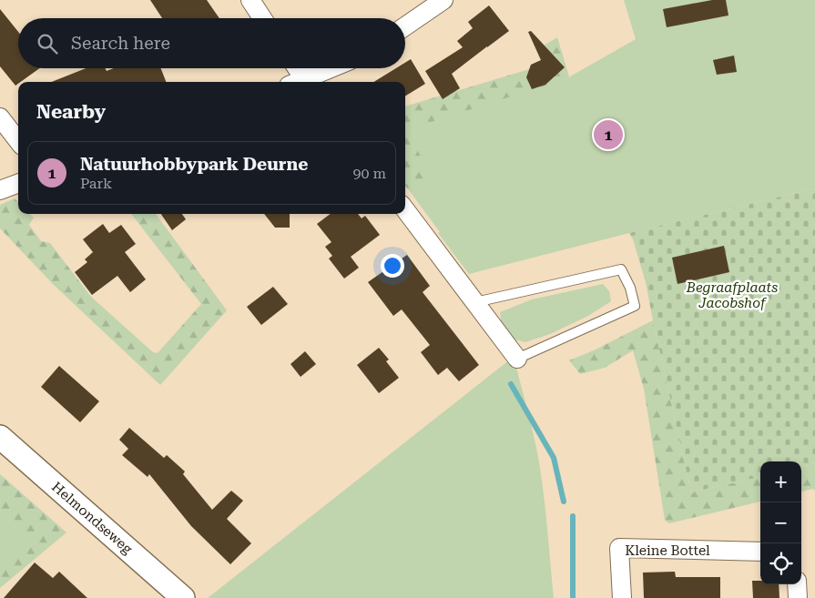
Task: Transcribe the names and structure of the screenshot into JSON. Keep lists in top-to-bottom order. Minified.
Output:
{"streets":{"street":["Helmondseweg","Kleine Bottel"]},"parks":["Begraafplaats Jacobshof"],"page":{"search":"Search here","heading":"Nearby","pins":"1","list":[{"mark":"1","name":"Natuurhobbypark Deurne","note":"Park","value":"90 m"}],"map_buttons":["+","−"]}}
